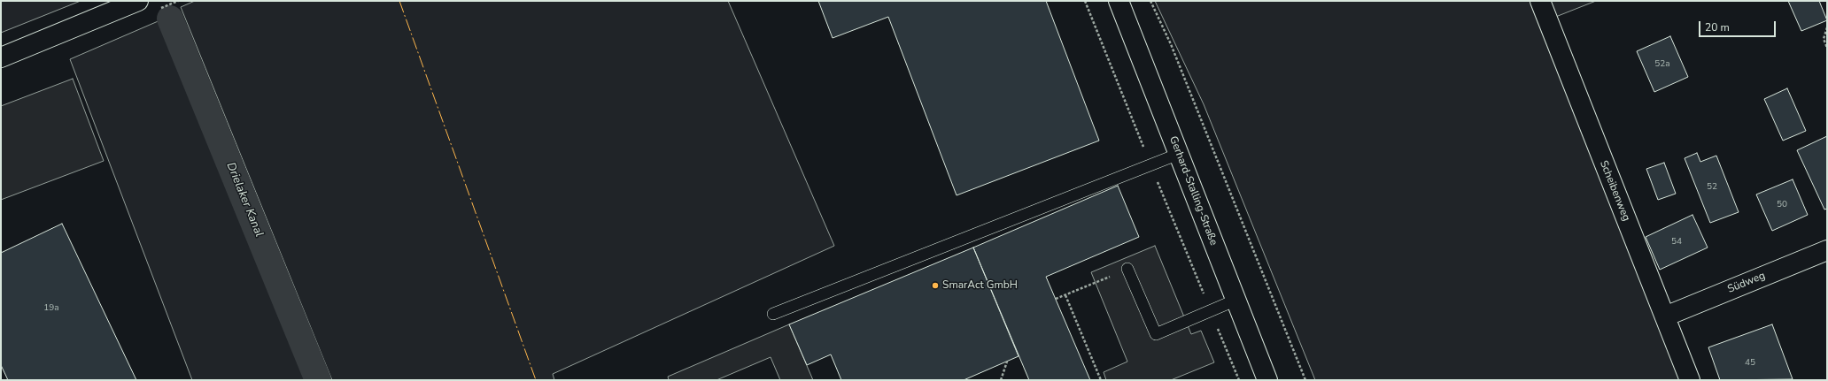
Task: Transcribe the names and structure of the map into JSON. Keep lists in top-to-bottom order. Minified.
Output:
{"streets":{"street":["Gerhard-Stalling-Straße","Scheibenweg","Südweg"]},"crossings":[["Scheibenweg","Südweg"]],"water":["Drielaker Kanal"],"places":["SmarAct GmbH"],"house_numbers":["52a","52","50","54","19a","45"],"scale_bar":"20 m"}
